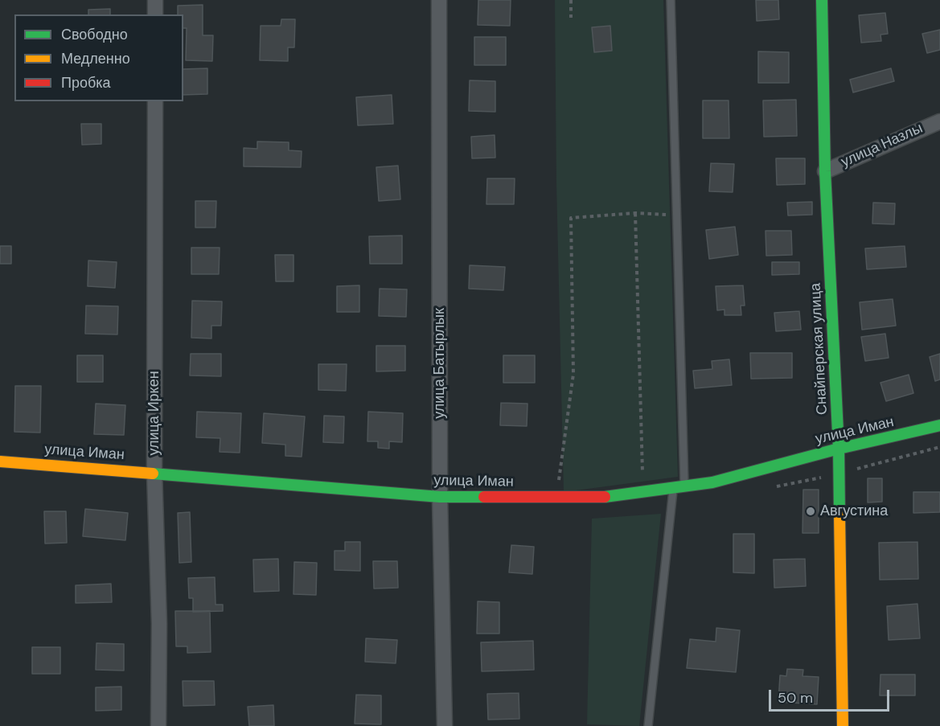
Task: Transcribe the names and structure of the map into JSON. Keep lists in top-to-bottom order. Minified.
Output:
{"streets":{"street":["улица Назлы","Снайперская улица","улица Батырлык","улица Иркен","улица Иман"]},"crossings":[["улица Назлы","Снайперская улица"],["Снайперская улица","улица Иман"],["улица Батырлык","улица Иман"],["улица Иркен","улица Иман"]],"places":["Августина"],"legend":["Свободно","Медленно","Пробка"],"scale_bar":"50 m"}
